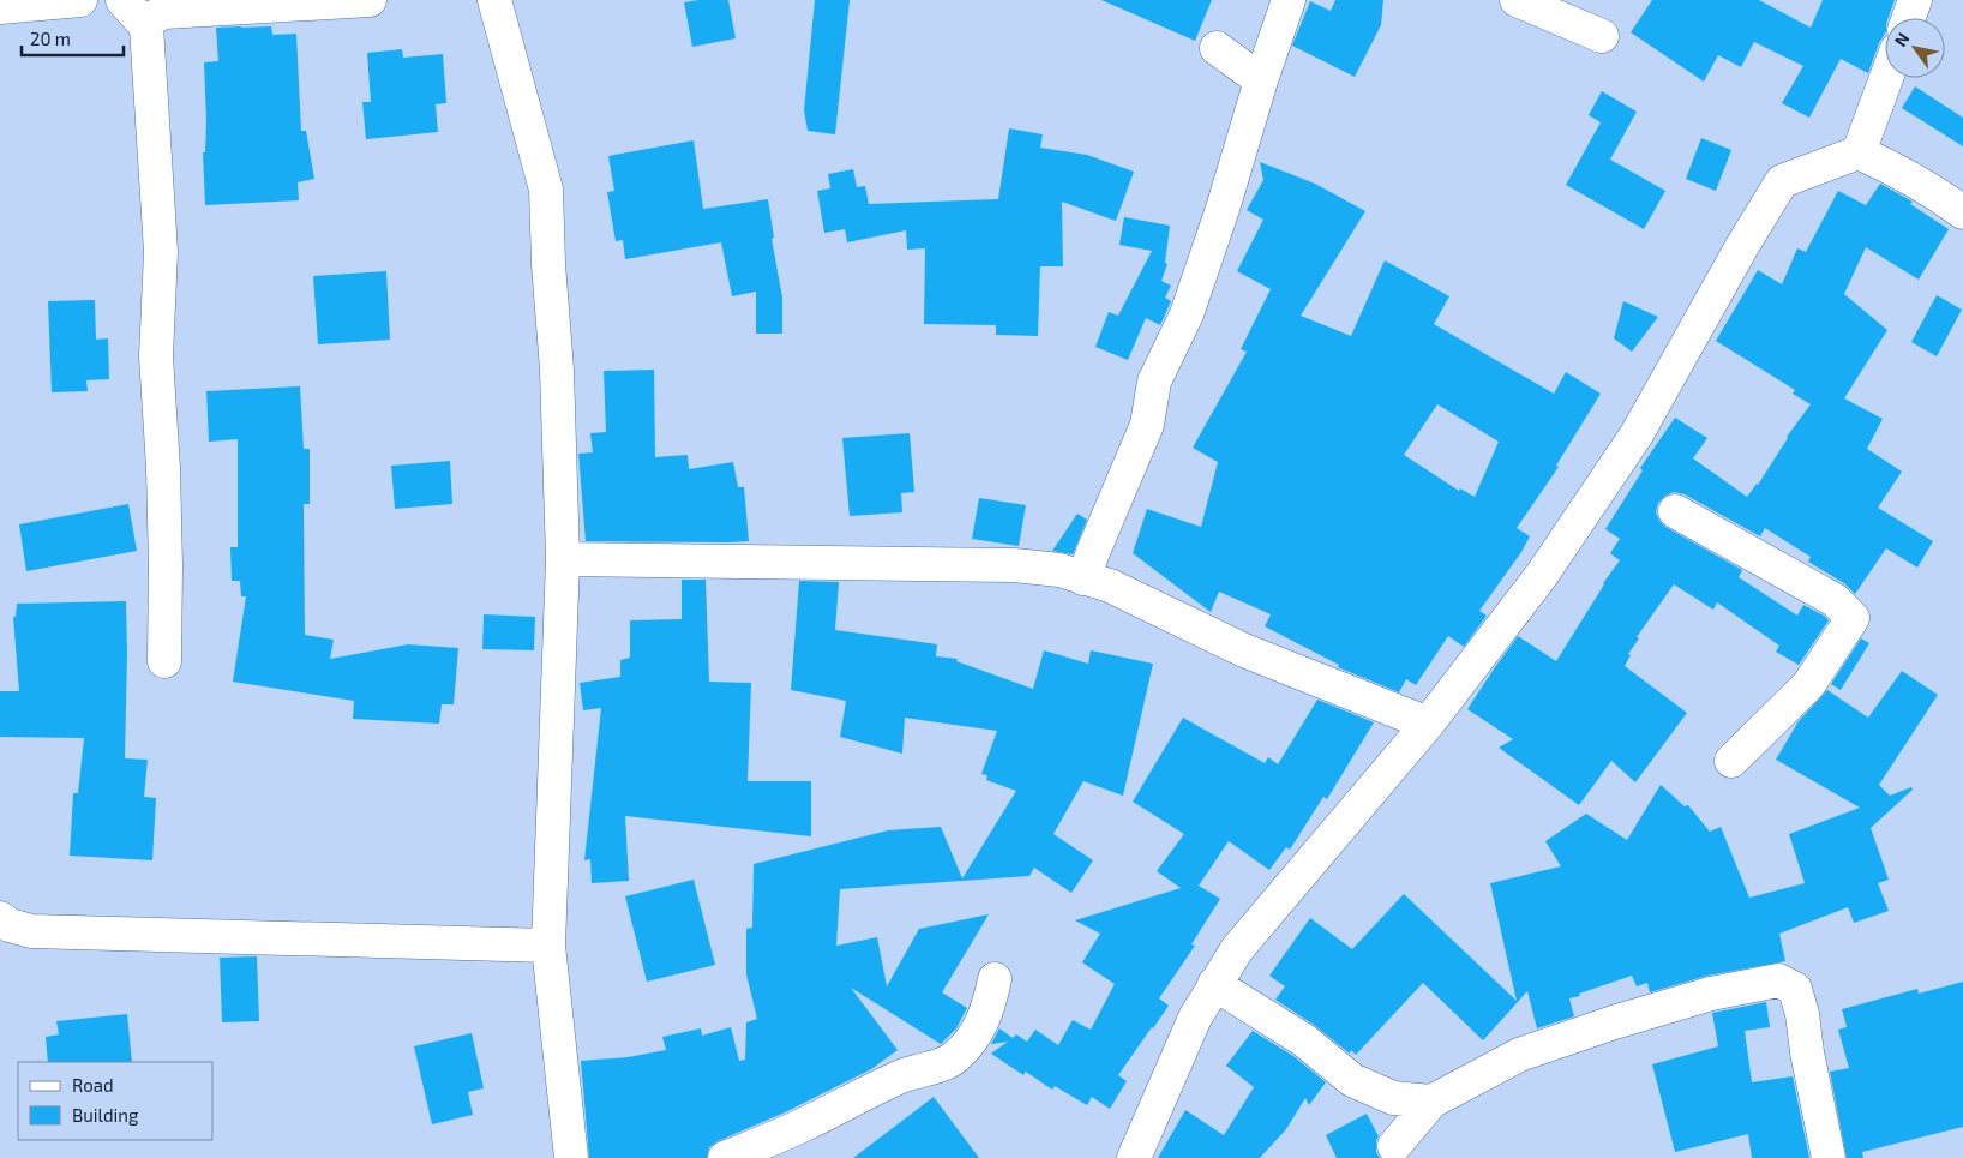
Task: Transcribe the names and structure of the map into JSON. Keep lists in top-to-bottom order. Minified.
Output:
{"legend":["Road","Building"],"scale_bar":"20 m","north":"top left"}
